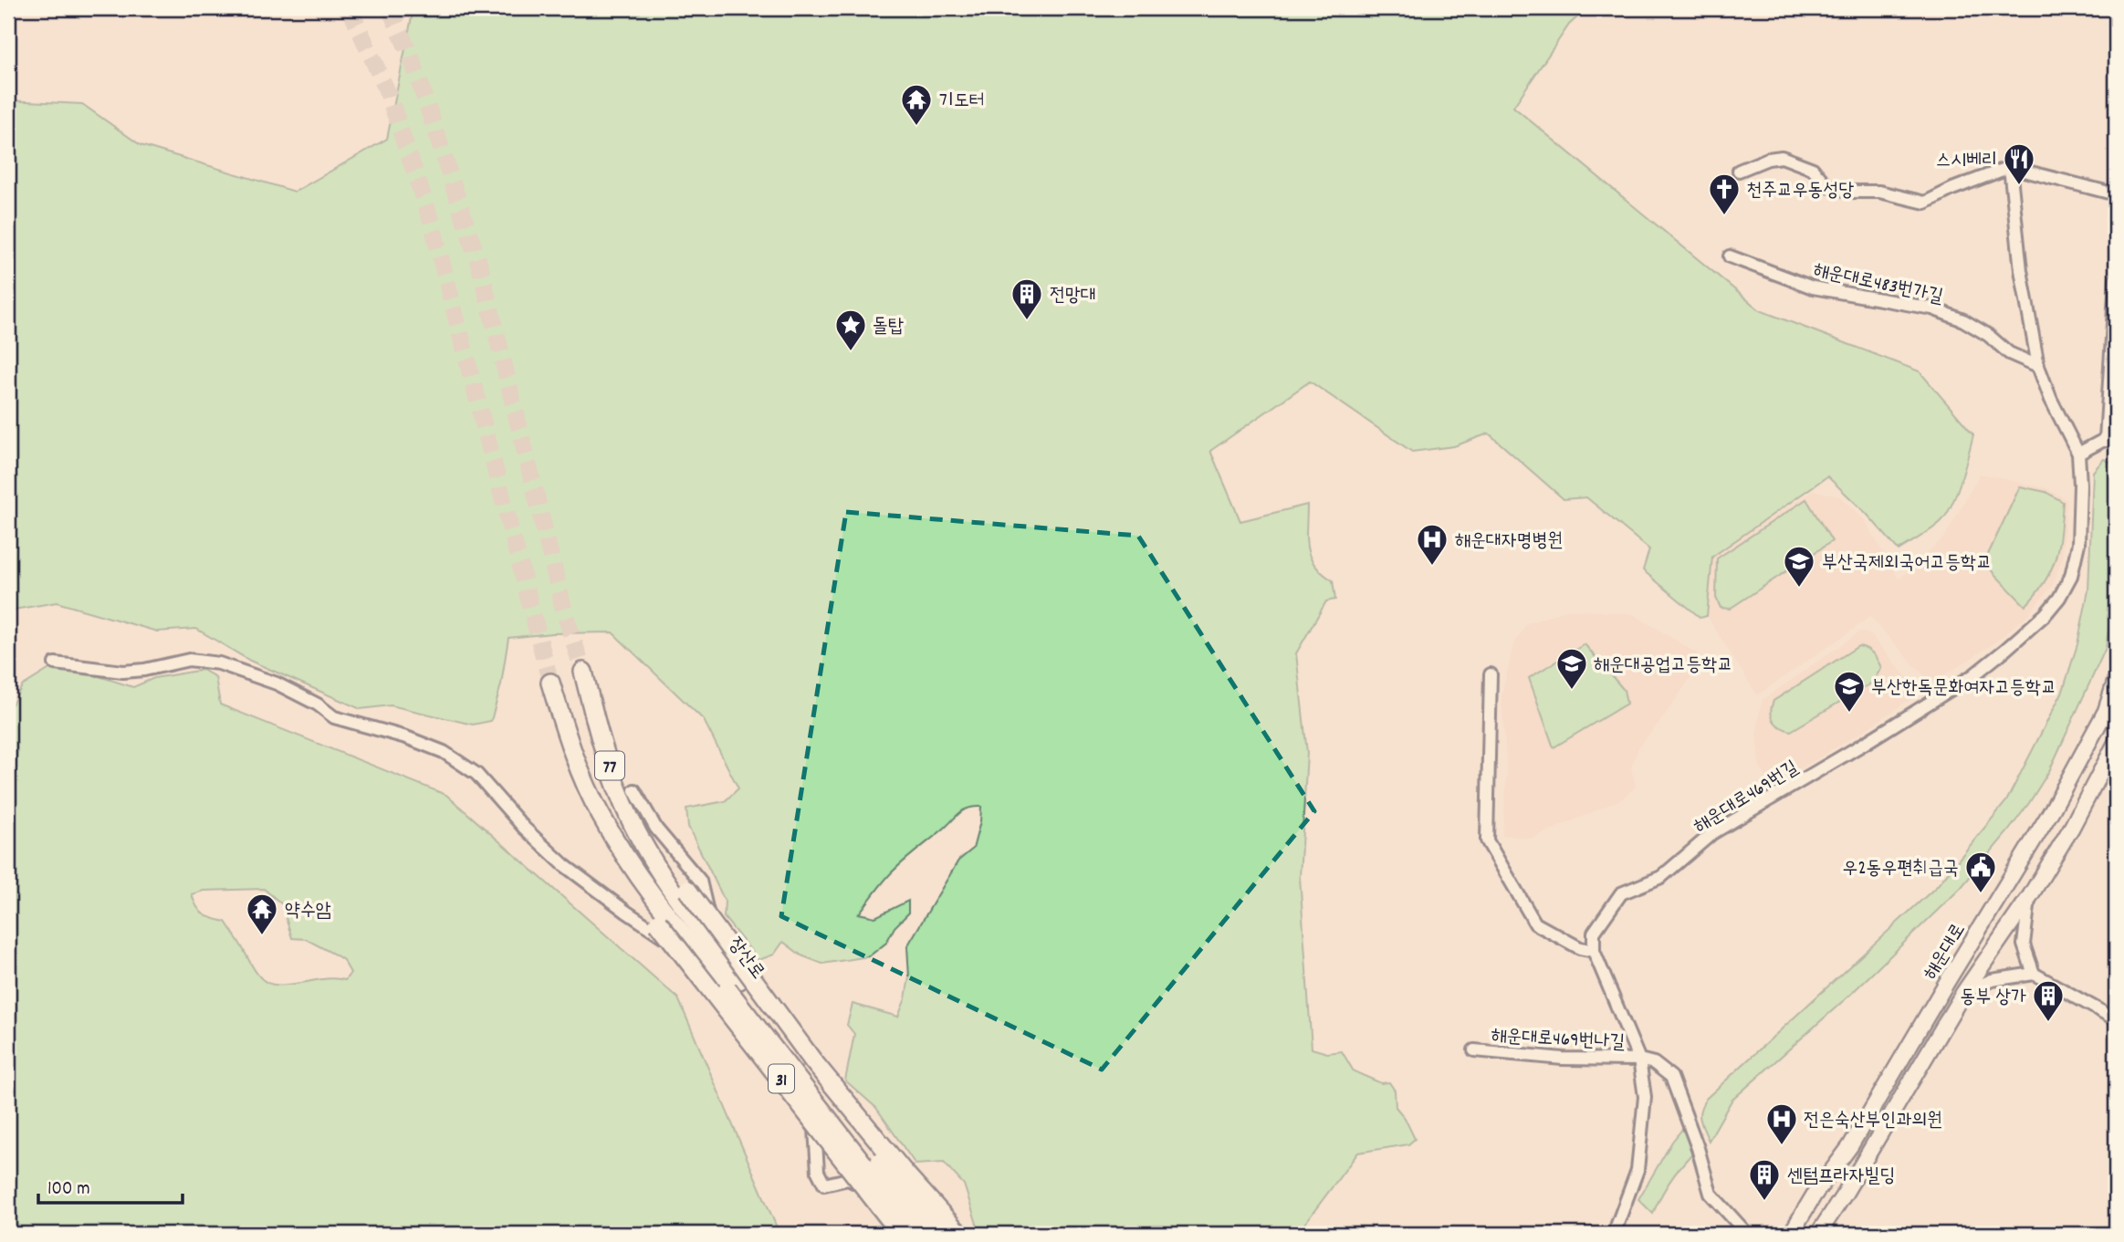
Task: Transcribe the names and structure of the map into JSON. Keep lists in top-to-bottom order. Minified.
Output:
{"streets":{"highway":["77","장산로","31"],"main road":["해운대로"],"street":["해운대로483번가길","해운대로469번길","해운대로469번나길"]},"crossings":[["장산로","31"]],"places":{"temple":["기도터","약수암"],"restaurant":["스시베리"],"church":["천주교우동성당"],"building":["전망대","동부 상가","센텀프라자빌딩"],"place":["돌탑"],"hospital":["해운대자명병원","전은숙산부인과의원"],"school or university":["부산국제외국어고등학교","해운대공업고등학교","부산한독문화여자고등학교"],"public building":["우2동우편취급국"]},"scale_bar":"100 m"}
